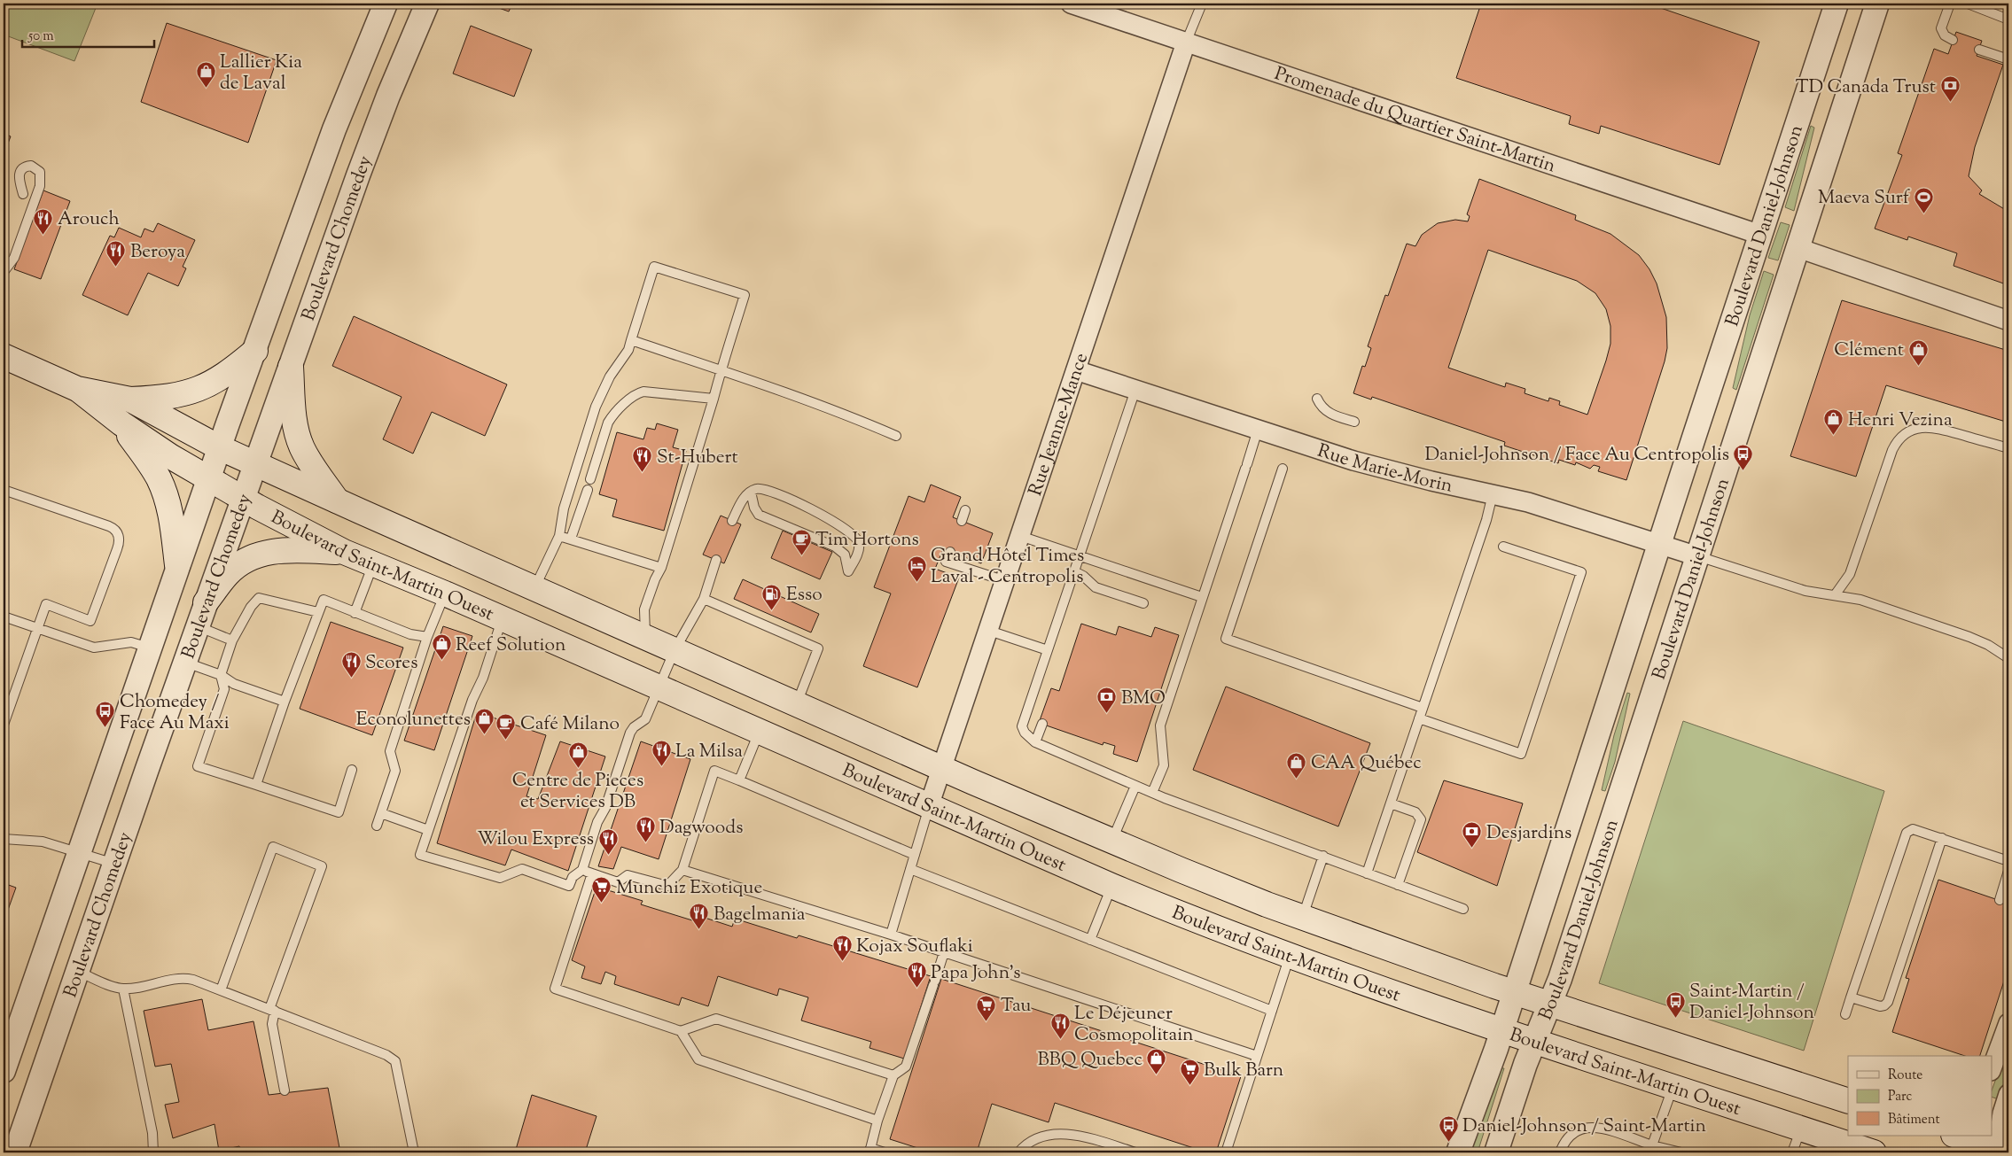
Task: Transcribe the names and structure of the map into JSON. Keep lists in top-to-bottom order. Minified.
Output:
{"streets":{"main road":["Boulevard Saint-Martin Ouest"],"street":["Promenade du Quartier Saint-Martin","Boulevard Daniel-Johnson","Boulevard Chomedey","Rue Jeanne-Mance","Rue Marie-Morin"]},"crossings":[["Promenade du Quartier Saint-Martin","Boulevard Daniel-Johnson"],["Promenade du Quartier Saint-Martin","Rue Jeanne-Mance"],["Boulevard Daniel-Johnson","Rue Marie-Morin"],["Boulevard Daniel-Johnson","Boulevard Saint-Martin Ouest"],["Boulevard Chomedey","Boulevard Saint-Martin Ouest"],["Rue Jeanne-Mance","Rue Marie-Morin"],["Rue Jeanne-Mance","Boulevard Saint-Martin Ouest"]],"places":{"shop":["Lallier Kia de Laval","Clément","Henri Vezina","Reef Solution","Econolunettes","Centre de Pieces et Services DB","CAA Québec","BBQ Quebec"],"bank":["TD Canada Trust","BMO","Desjardins"],"sports":["Maeva Surf"],"restaurant":["Arouch","Beroya","St-Hubert","Scores","La Milsa","Dagwoods","Wilou Express","Bagelmania","Kojax Souflaki","Papa John's","Le Déjeuner Cosmopolitain"],"bus stop":["Daniel-Johnson / Face Au Centropolis","Chomedey / Face Au Maxi","Saint-Martin / Daniel-Johnson","Daniel-Johnson / Saint-Martin"],"cafe":["Tim Hortons","Café Milano"],"hotel":["Grand Hôtel Times Laval - Centropolis"],"fuel station":["Esso"],"supermarket":["Munchiz Exotique","Tau","Bulk Barn"]},"legend":["Route","Parc","Bâtiment"],"scale_bar":"50 m"}
